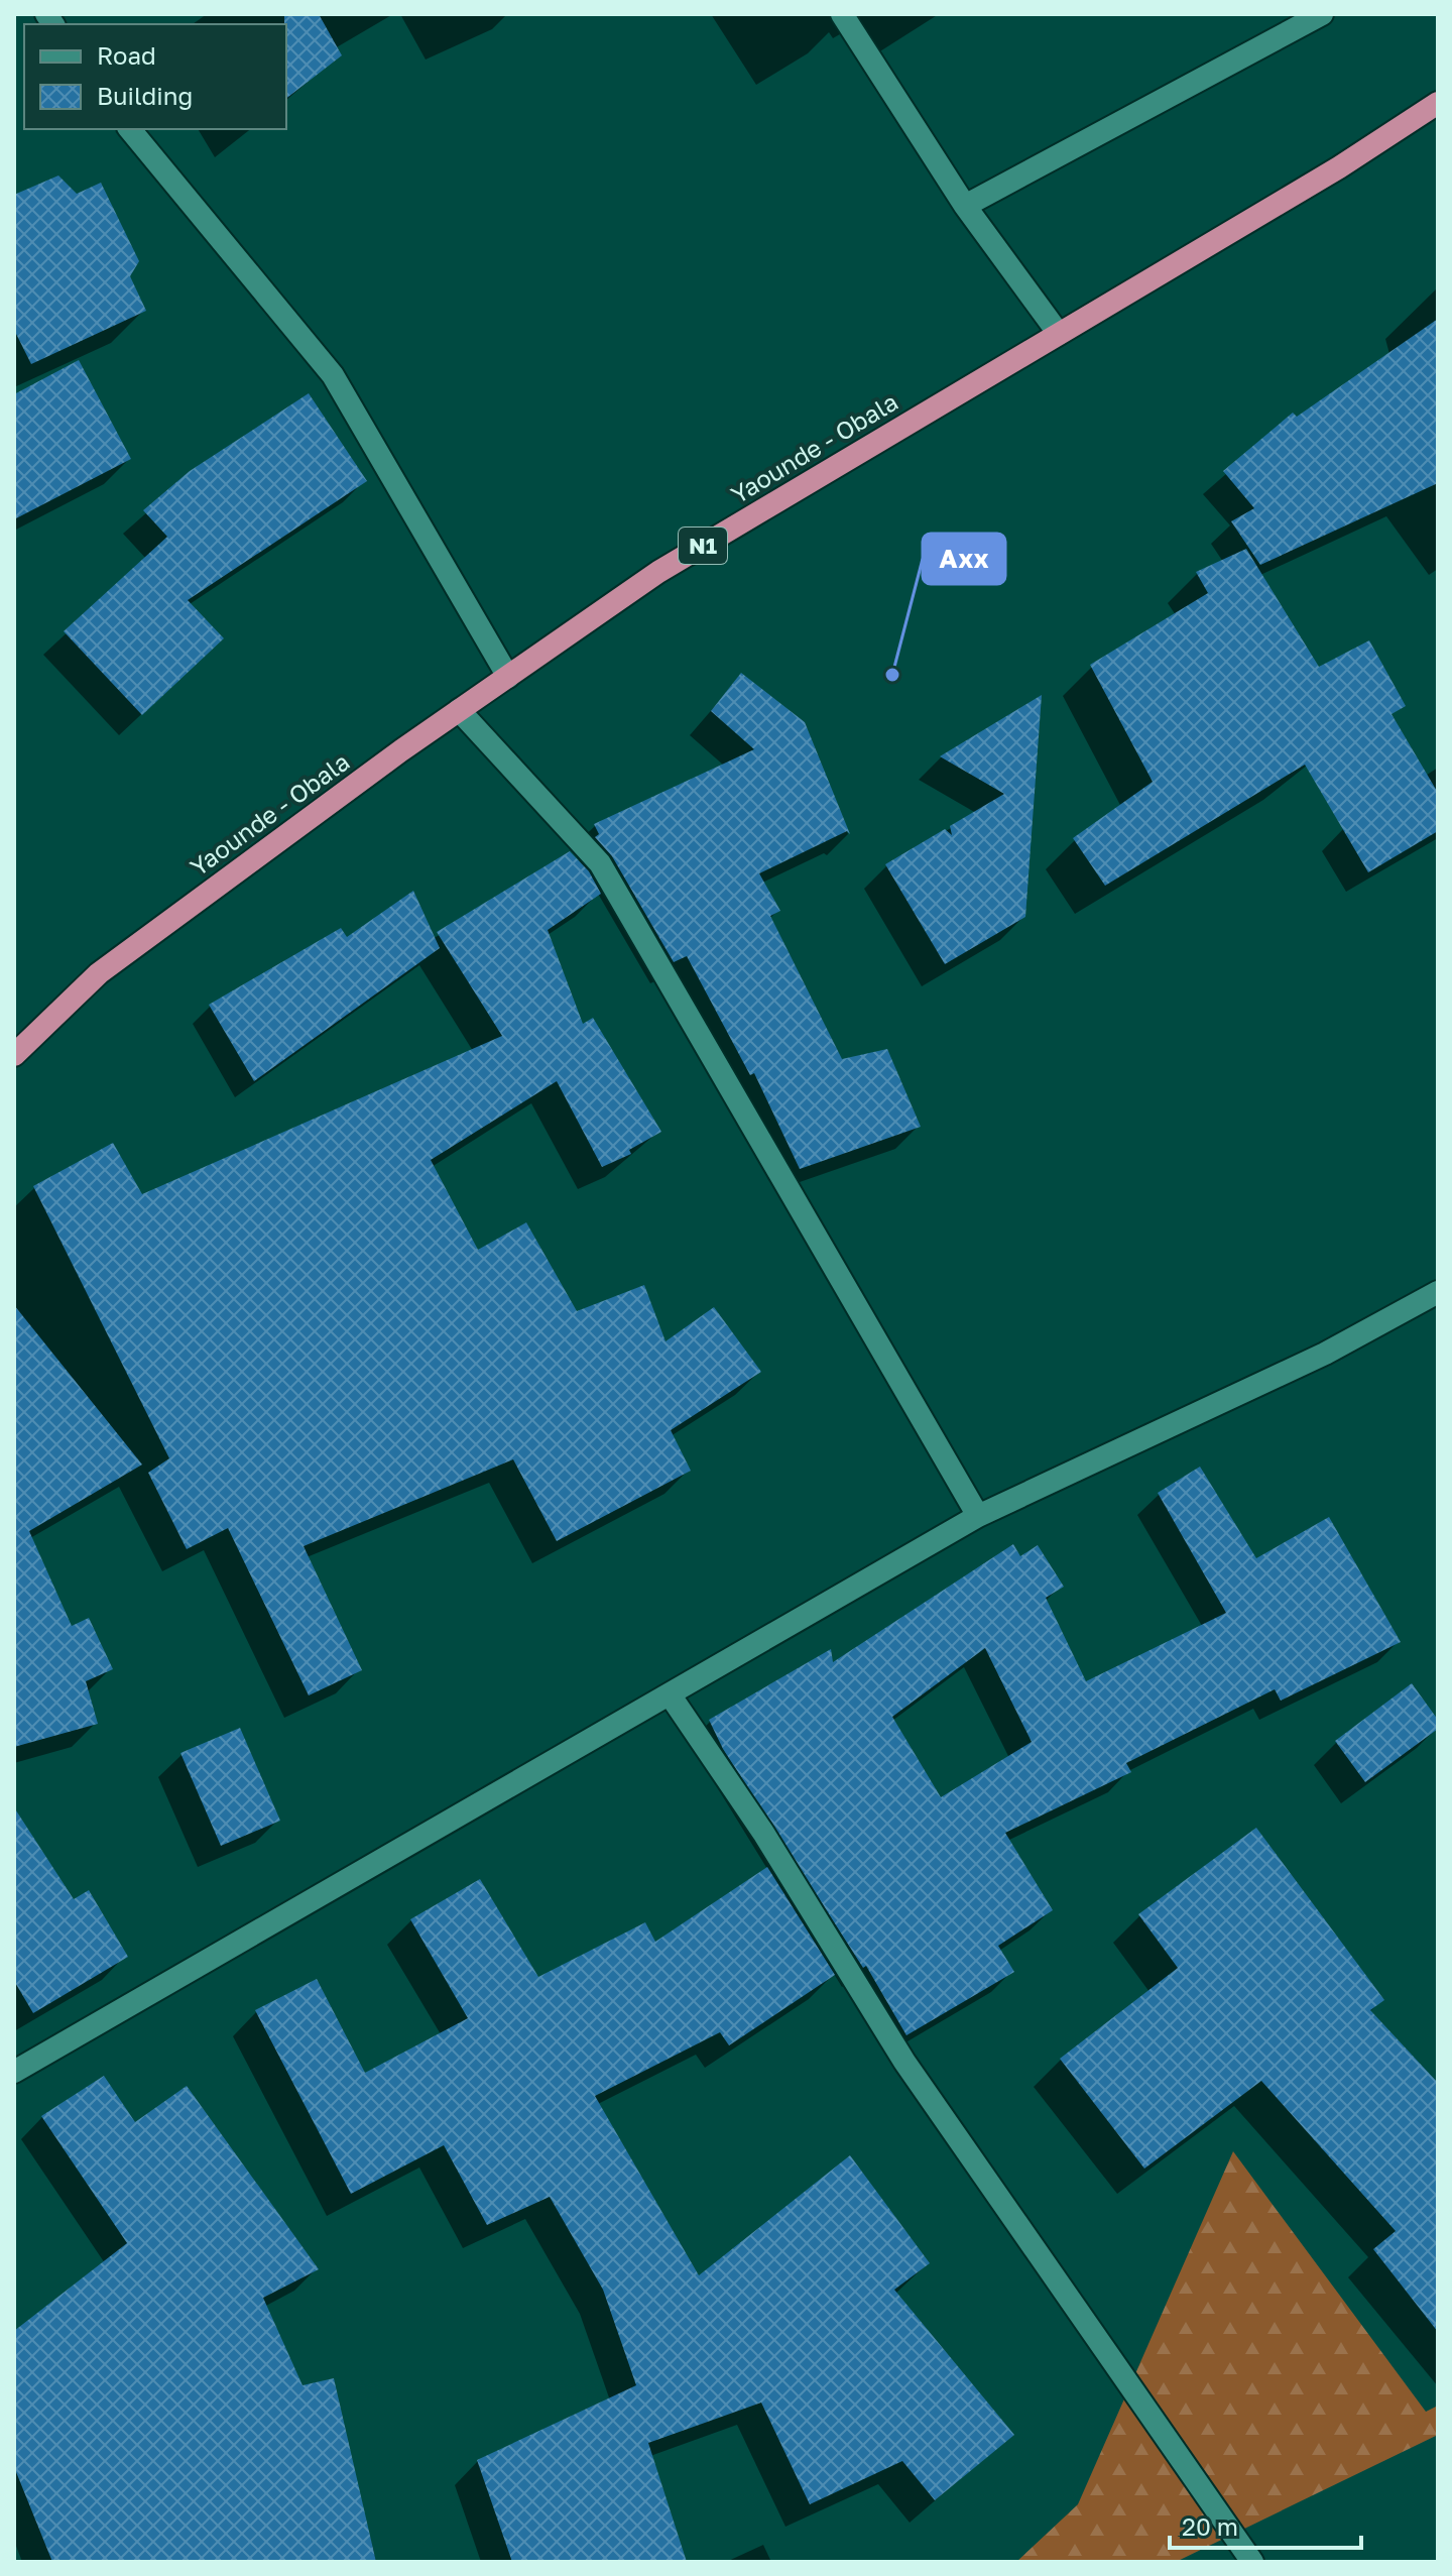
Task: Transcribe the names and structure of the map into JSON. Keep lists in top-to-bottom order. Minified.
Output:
{"streets":{"highway":["Yaounde - Obala","N1"]},"places":["Axx"],"legend":["Road","Building"],"scale_bar":"20 m"}
